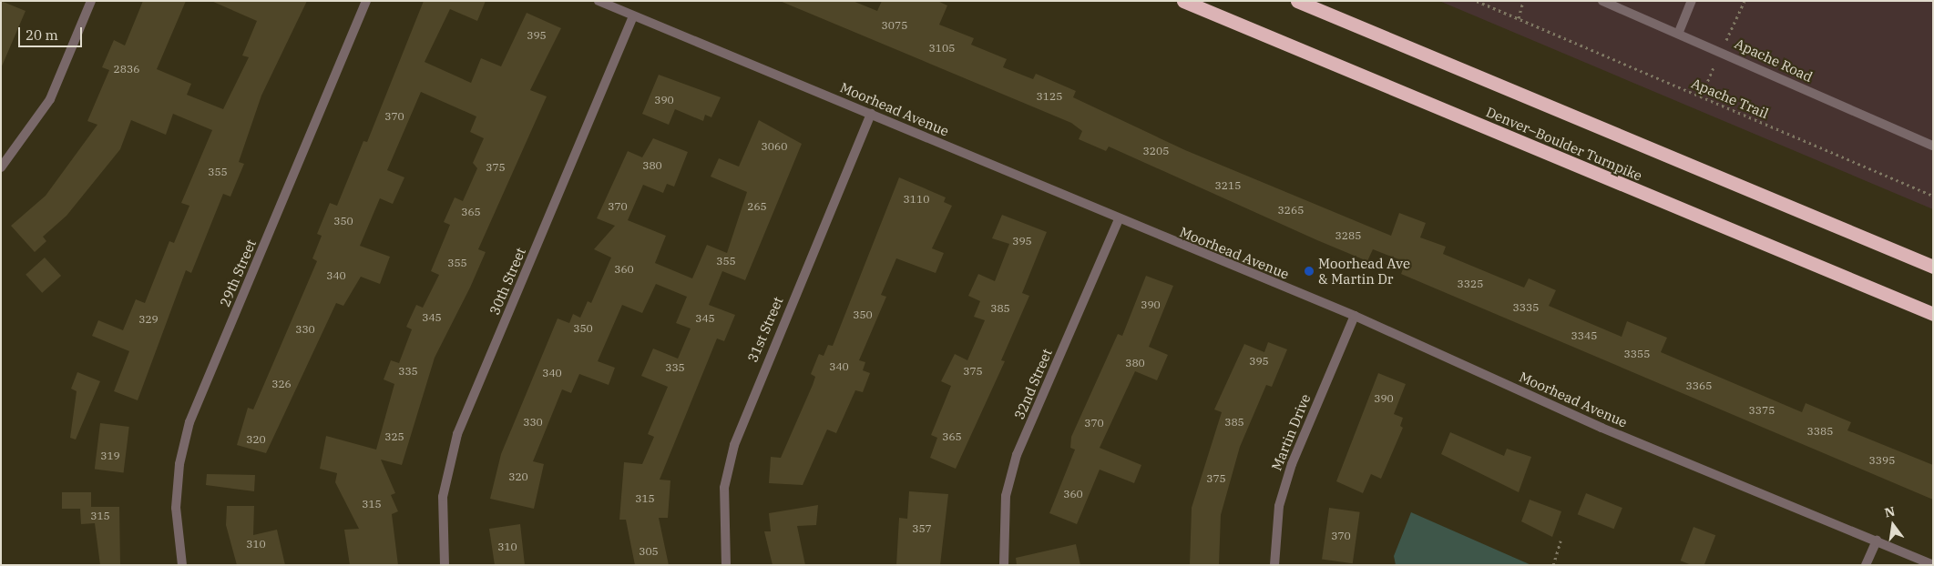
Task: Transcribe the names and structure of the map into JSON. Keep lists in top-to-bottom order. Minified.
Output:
{"streets":{"highway":["Denver–Boulder Turnpike"],"street":["Apache Road","Moorhead Avenue","29th Street","30th Street","31st Street","32nd Street","Martin Drive"],"path":["Apache Trail"]},"crossings":[["Moorhead Avenue","30th Street"],["Moorhead Avenue","31st Street"],["Moorhead Avenue","32nd Street"],["Moorhead Avenue","Martin Drive"]],"places":["Moorhead Ave & Martin Dr"],"house_numbers":["3075","395","3105","2836","3125","390","370","3060","3205","380","375","355","3215","3110","370","265","3265","365","350","3285","395","355","355","360","340","3325","390","3335","385","350","345","345","329","350","330","3345","3355","395","380","340","335","335","375","340","326","3365","390","3375","330","385","370","3385","325","365","320","319","3395","320","375","360","315","315","315","357","370","310","310","305"],"scale_bar":"20 m","north":"top"}
